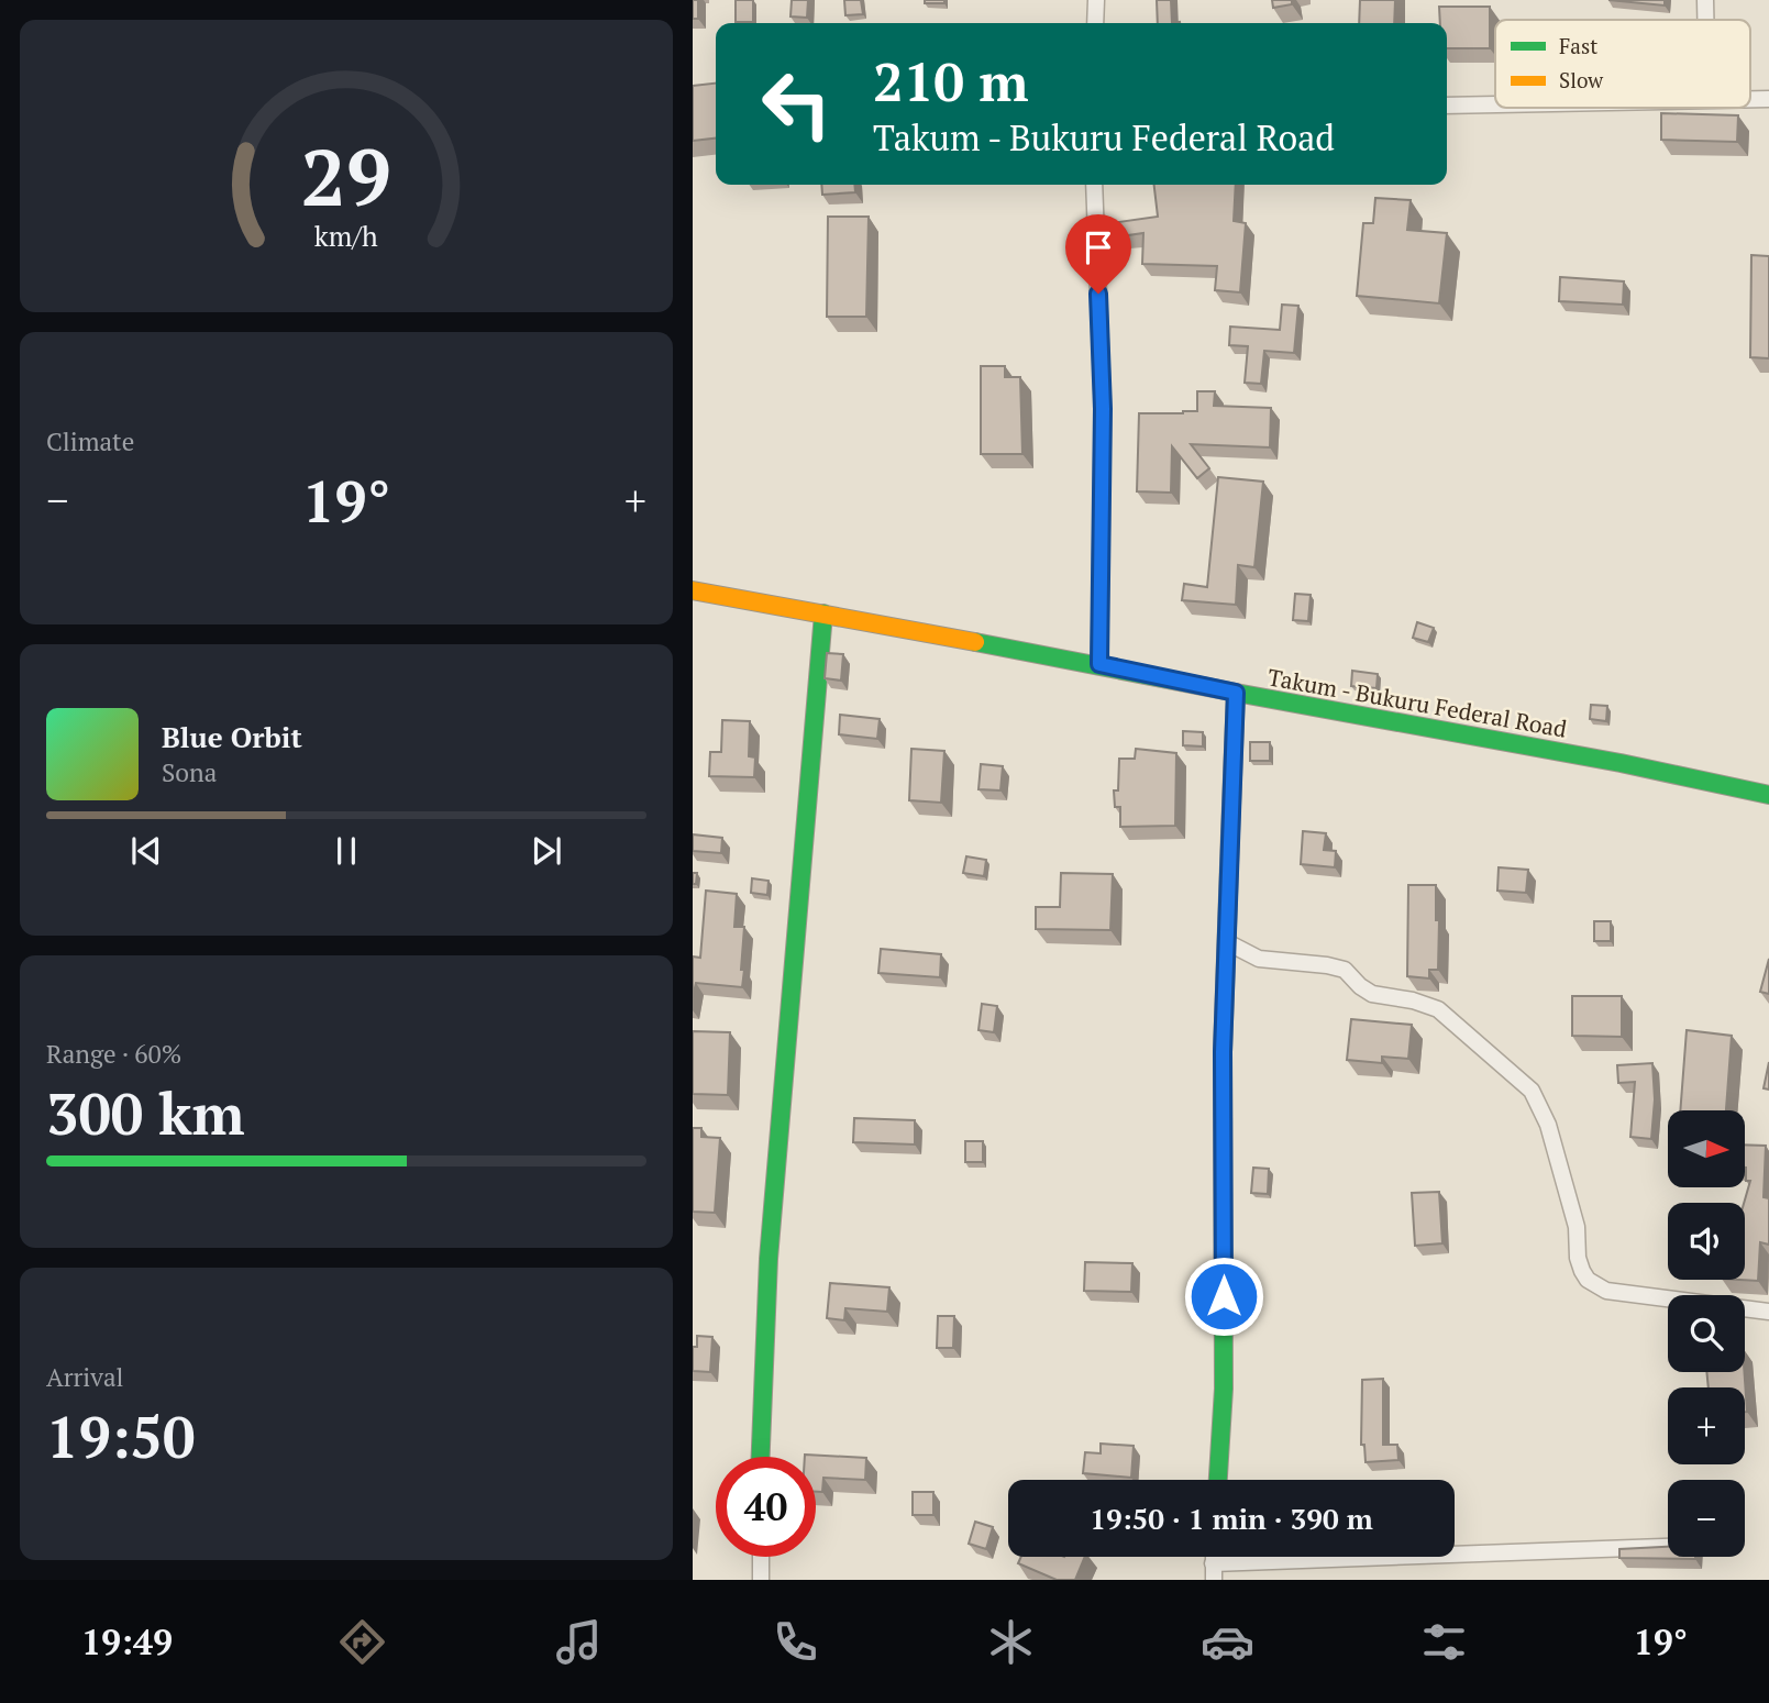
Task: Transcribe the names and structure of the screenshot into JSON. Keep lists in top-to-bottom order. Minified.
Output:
{"streets":{"street":["Takum - Bukuru Federal Road"]},"legend":["Fast","Slow"],"north":"right","page":{"turn":["210 m","Takum - Bukuru Federal Road"],"tile":["Climate",["Range · 60%","300 km"],["Arrival","19:50"]],"heat":["−","19°","+"],"song":["Blue Orbit","Sona"],"map_buttons":["+","−"],"limit":"40","trip":"19:50 · 1 min · 390 m","tabs":["19:49","19°"],"gauge":["29","km/h"]}}
